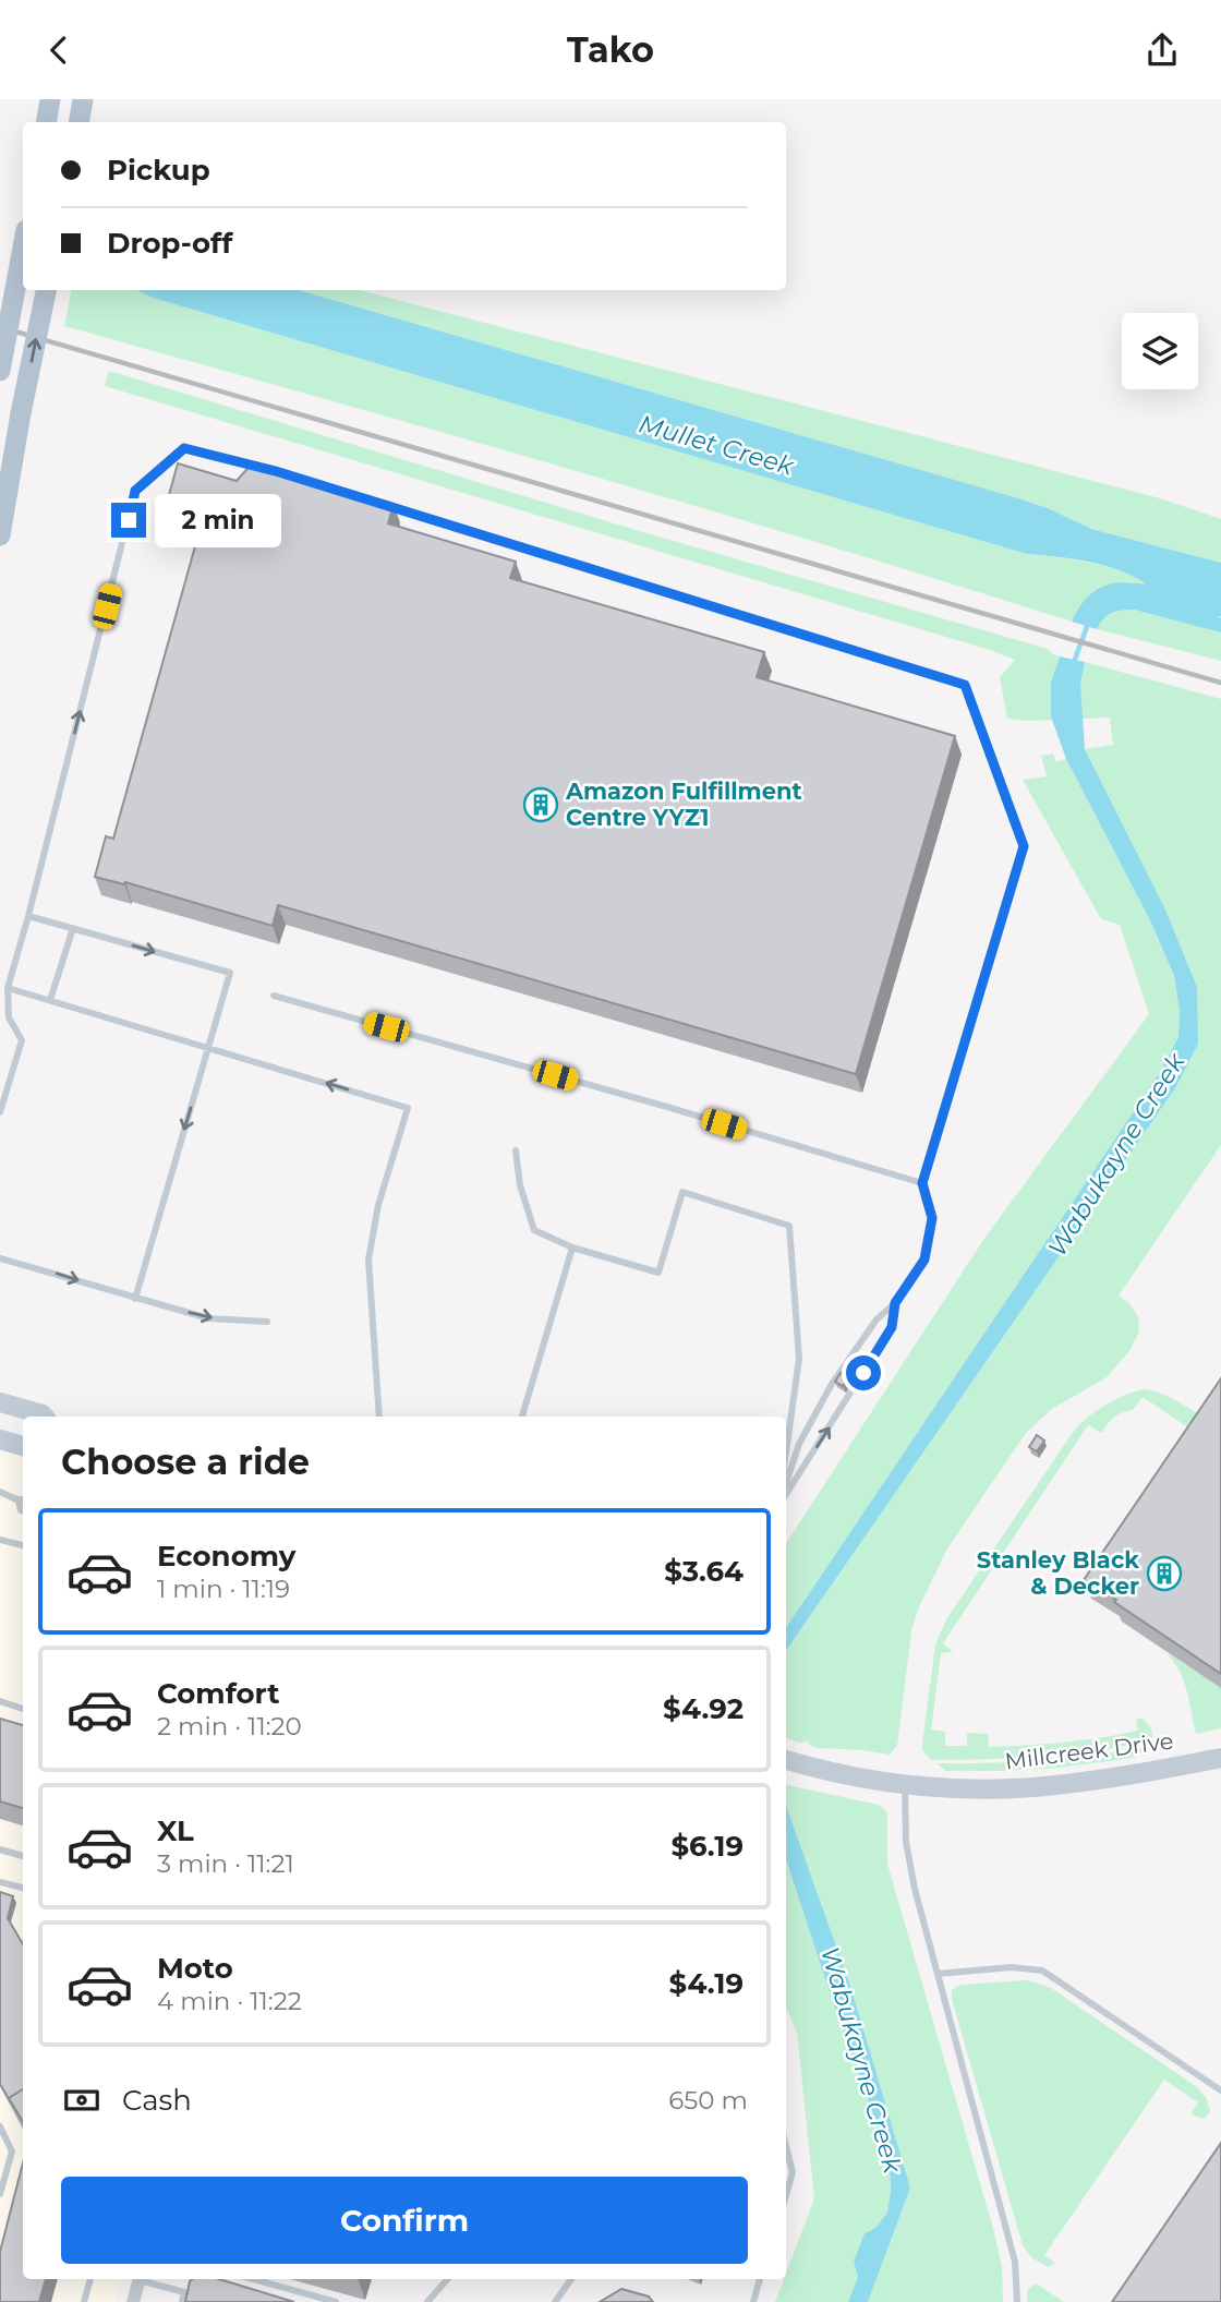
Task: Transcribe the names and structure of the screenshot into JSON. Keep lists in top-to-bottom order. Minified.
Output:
{"streets":{"street":["Millcreek Drive"]},"water":["Mullet Creek","Wabukayne Creek"],"places":{"building":["Amazon Fulfillment Centre YYZ1","Stanley Black & Decker"]},"page":{"header":"Tako","banner":["Pickup","Drop-off"],"bubble":"2 min","heading":"Choose a ride","list":[{"name":"Economy","note":"1 min · 11:19","value":"$3.64"},{"name":"Comfort","note":"2 min · 11:20","value":"$4.92"},{"name":"XL","note":"3 min · 11:21","value":"$6.19"},{"name":"Moto","note":"4 min · 11:22","value":"$4.19"}],"pay":["Cash","650 m"],"buttons":"Confirm"}}
